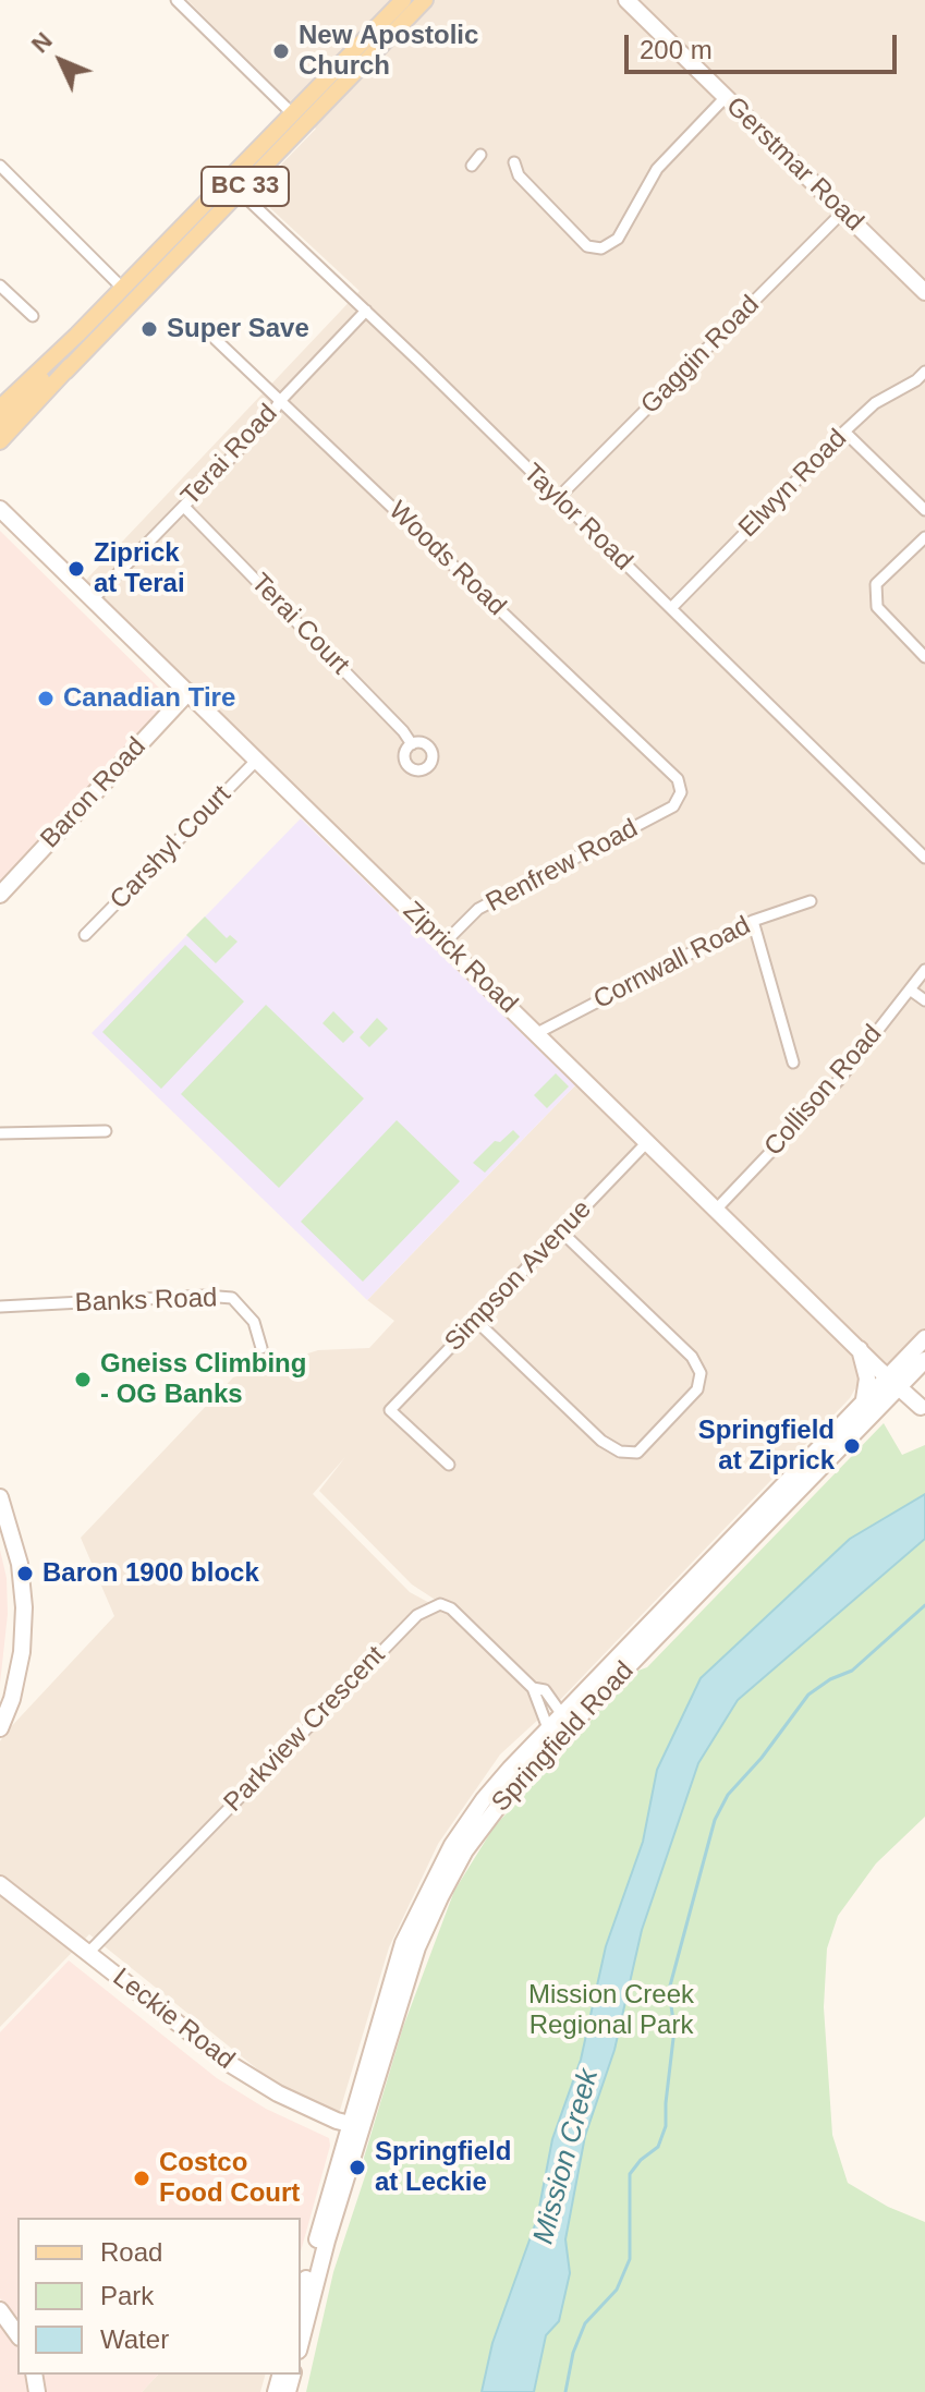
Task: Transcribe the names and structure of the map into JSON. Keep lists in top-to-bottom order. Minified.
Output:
{"streets":{"main road":["Gerstmar Road","BC 33","Baron Road","Ziprick Road","Springfield Road","Leckie Road"],"street":["Gaggin Road","Terai Road","Elwyn Road","Taylor Road","Woods Road","Terai Court","Carshyl Court","Renfrew Road","Cornwall Road","Collison Road","Simpson Avenue","Banks Road","Parkview Crescent"]},"crossings":[["Gerstmar Road","Gaggin Road"],["BC 33","Taylor Road"],["Gaggin Road","Taylor Road"],["Terai Road","Taylor Road"],["Terai Road","Woods Road"],["Terai Road","Terai Court"],["Terai Road","Ziprick Road"],["Elwyn Road","Taylor Road"],["Woods Road","Renfrew Road"],["Baron Road","Ziprick Road"],["Carshyl Court","Ziprick Road"],["Renfrew Road","Ziprick Road"],["Ziprick Road","Cornwall Road"],["Ziprick Road","Collison Road"],["Ziprick Road","Simpson Avenue"],["Ziprick Road","Springfield Road"],["Parkview Crescent","Springfield Road"],["Parkview Crescent","Leckie Road"],["Springfield Road","Leckie Road"]],"water":["Mission Creek"],"parks":["Mission Creek Regional Park"],"places":["New Apostolic Church","Super Save","Ziprick at Terai","Canadian Tire","Gneiss Climbing - OG Banks","Springfield at Ziprick","Baron 1900 block","Springfield at Leckie","Costco Food Court"],"legend":["Road","Park","Water"],"scale_bar":"200 m","north":"top left"}
